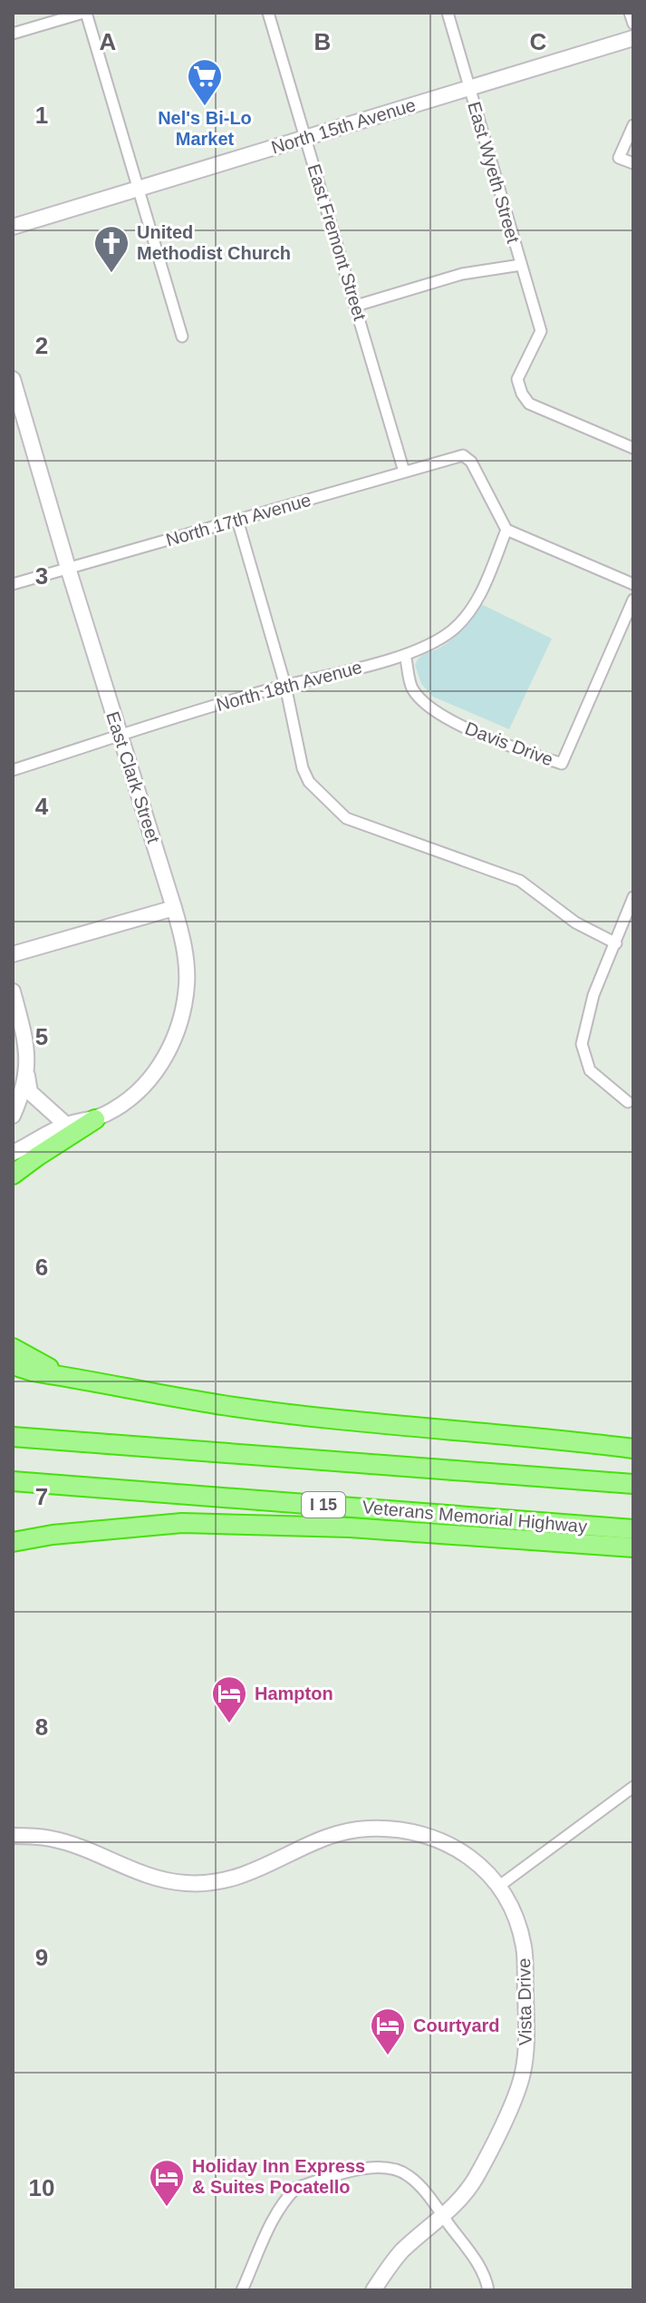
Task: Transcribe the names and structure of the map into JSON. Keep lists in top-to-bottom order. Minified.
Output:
{"streets":{"highway":["I 15","Veterans Memorial Highway"],"street":["North 15th Avenue","East Wyeth Street","East Fremont Street","North 17th Avenue","North 18th Avenue","Davis Drive","East Clark Street","Vista Drive"]},"crossings":[["North 15th Avenue","East Wyeth Street"],["North 15th Avenue","East Fremont Street"],["East Fremont Street","North 17th Avenue"],["North 17th Avenue","North 18th Avenue"],["North 17th Avenue","East Clark Street"],["North 18th Avenue","Davis Drive"],["North 18th Avenue","East Clark Street"]],"places":{"supermarket":["Nel's Bi-Lo Market"],"church":["United Methodist Church"],"hotel":["Hampton","Courtyard","Holiday Inn Express & Suites Pocatello"]},"grid":{"columns":["A","B","C"],"rows":["1","2","3","4","5","6","7","8","9","10"]}}
